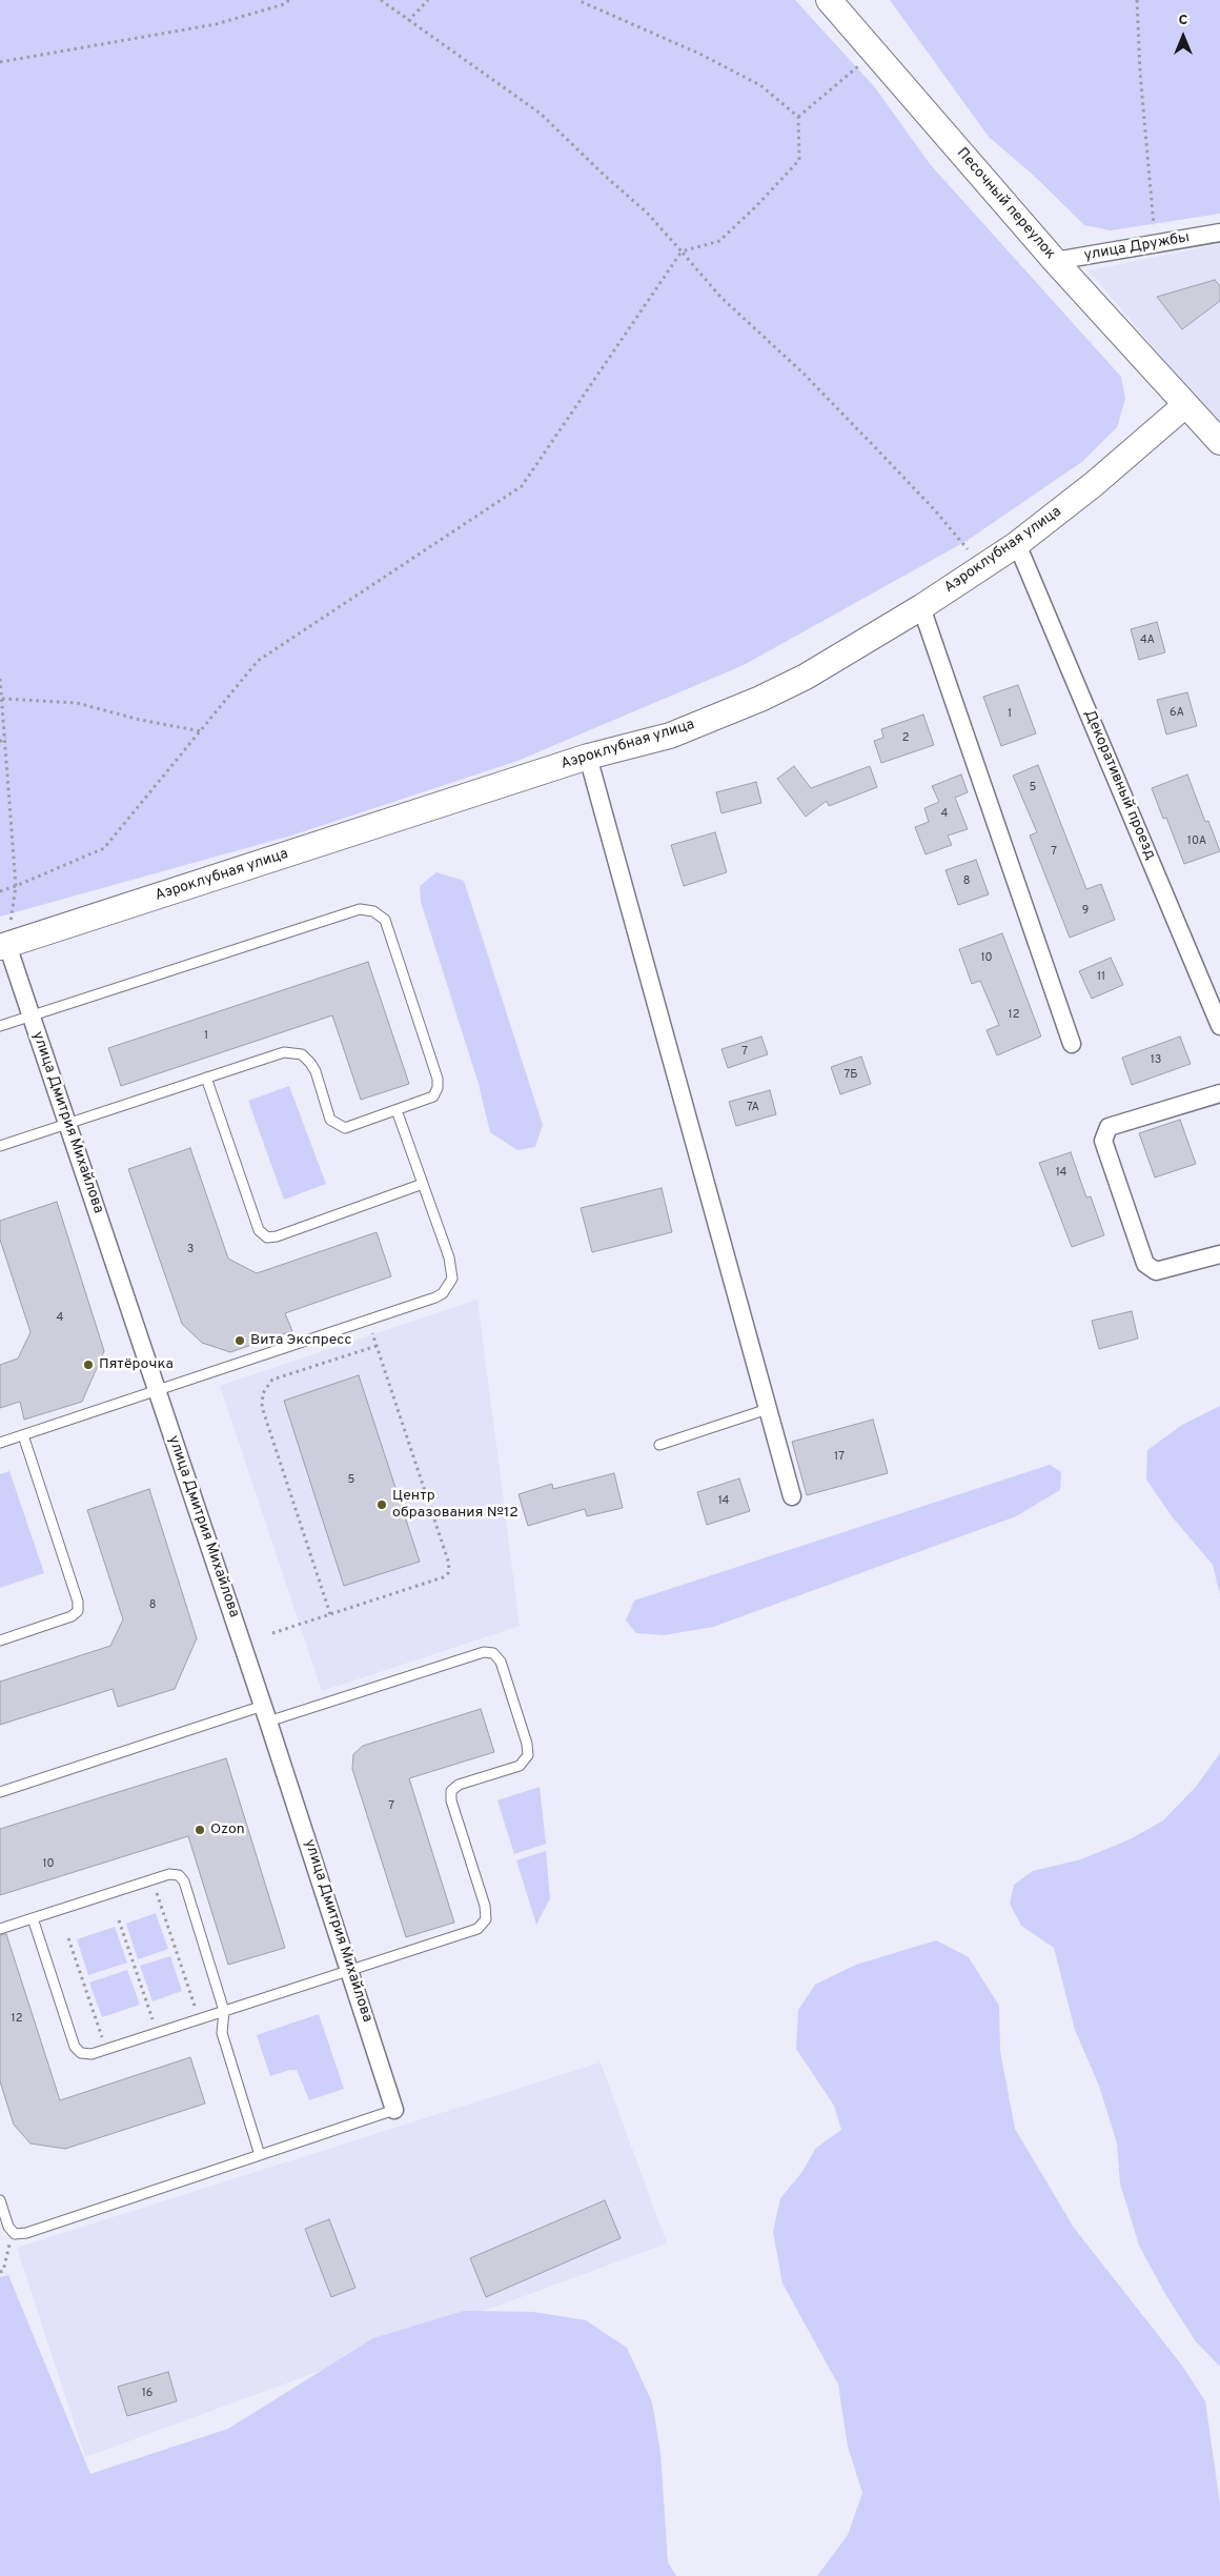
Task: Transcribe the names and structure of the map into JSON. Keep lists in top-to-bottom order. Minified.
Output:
{"streets":{"street":["Песочный переулок","улица Дружбы","Аэроклубная улица","Декоративный проезд","улица Дмитрия Михайлова"]},"crossings":[["Песочный переулок","улица Дружбы"],["Песочный переулок","Аэроклубная улица"],["Аэроклубная улица","Декоративный проезд"],["Аэроклубная улица","улица Дмитрия Михайлова"]],"places":["Вита Экспресс","Пятёрочка","Центр образования №12","Ozon"],"house_numbers":["4А","6А","1","2","5","4","10А","7","8","9","10","11","12","1","7","13","7Б","7А","14","3","4","17","5","14","8","7","10","12","16"],"north":"top"}
